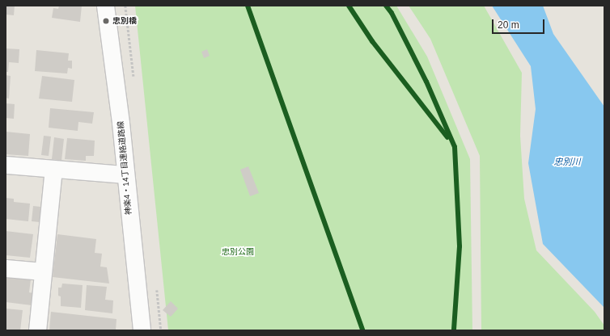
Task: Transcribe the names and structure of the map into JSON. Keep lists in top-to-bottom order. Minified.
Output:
{"streets":{"street":["神楽4・14丁目連絡道路線"]},"water":["忠別川"],"parks":["忠別公園"],"places":["忠別橋"],"scale_bar":"20 m"}
